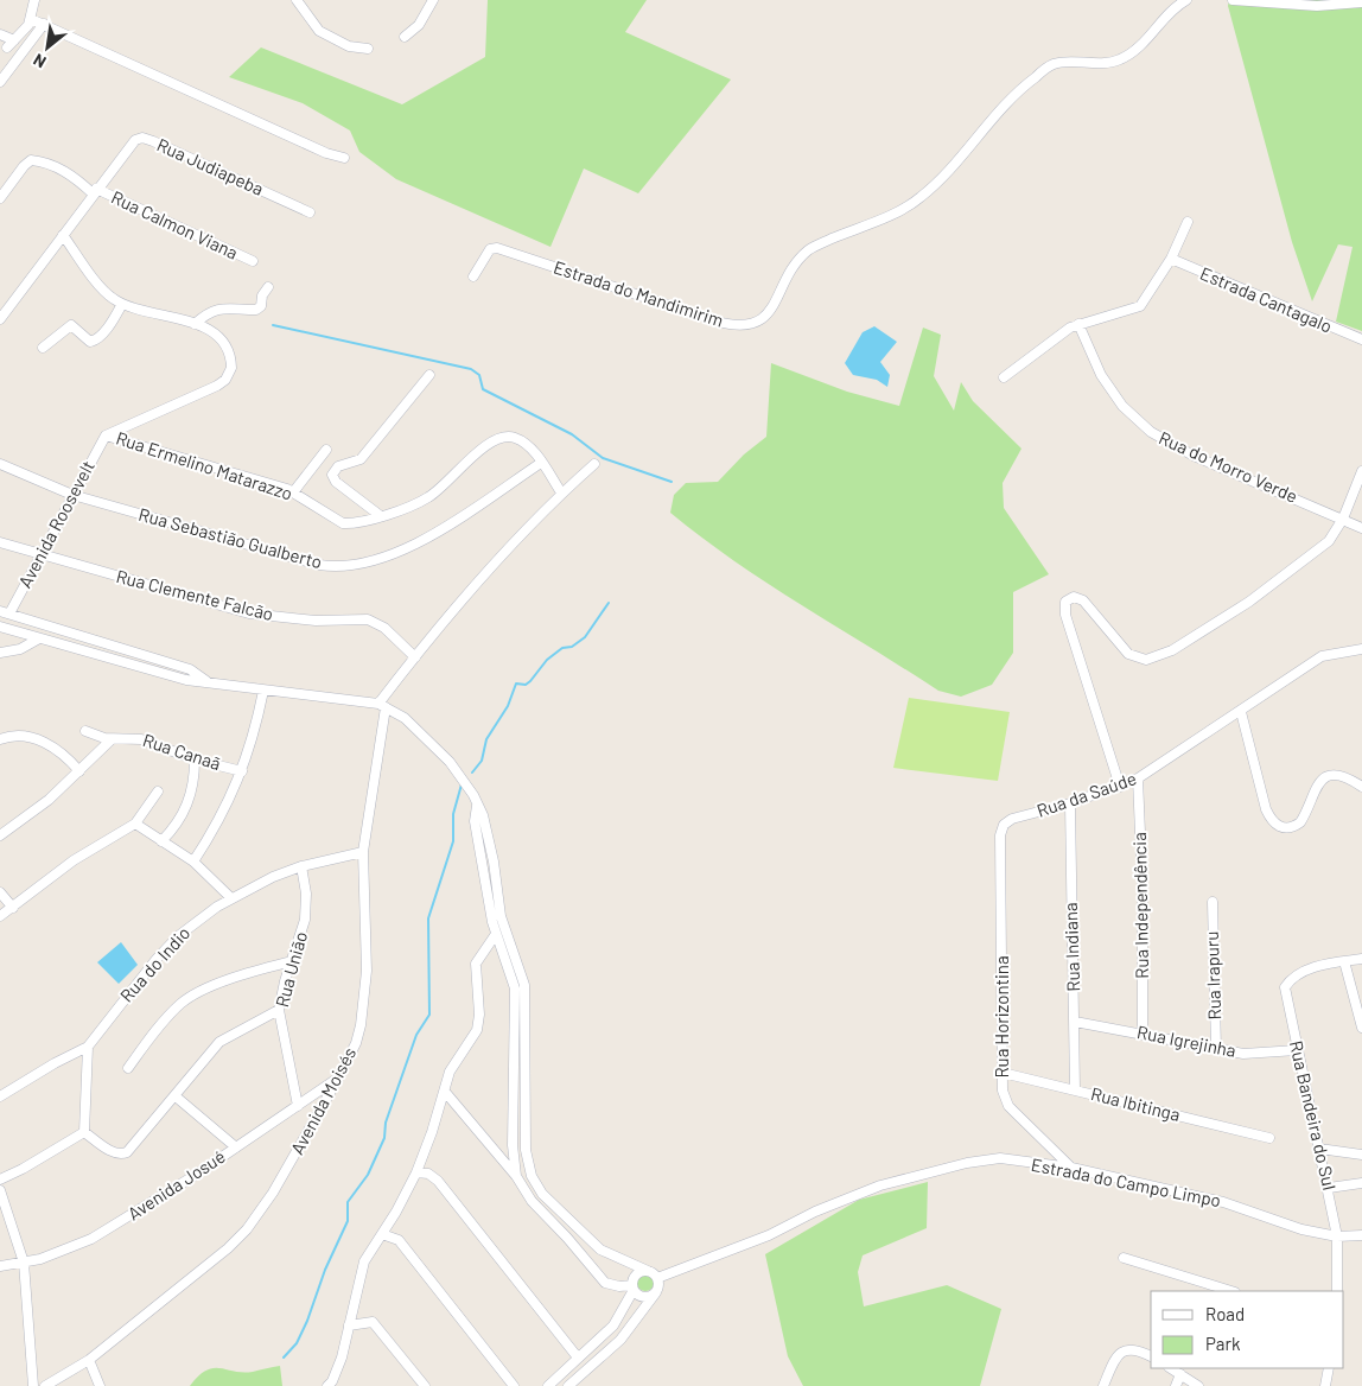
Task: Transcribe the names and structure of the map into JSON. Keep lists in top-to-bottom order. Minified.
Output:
{"streets":{"street":["Rua Judiapeba","Rua Calmon Viana","Estrada do Mandimirim","Estrada Cantagalo","Rua Ermelino Matarazzo","Rua do Morro Verde","Avenida Roosevelt","Rua Sebastião Gualberto","Rua Clemente Falcão","Rua Canaã","Rua da Saúde","Rua Independência","Rua Indiana","Rua do Indio","Rua União","Rua Irapuru","Rua Horizontina","Rua Igrejinha","Avenida Moisés","Rua Ibitinga","Rua Bandeira do Sul","Estrada do Campo Limpo","Avenida Josué"]},"crossings":[["Rua Judiapeba","Rua Calmon Viana"],["Rua Ermelino Matarazzo","Avenida Roosevelt"],["Rua Ermelino Matarazzo","Rua Sebastião Gualberto"],["Avenida Roosevelt","Rua Sebastião Gualberto"],["Avenida Roosevelt","Rua Clemente Falcão"],["Rua da Saúde","Rua Independência"],["Rua da Saúde","Rua Indiana"],["Rua da Saúde","Rua Horizontina"],["Rua Independência","Rua Igrejinha"],["Rua Indiana","Rua Igrejinha"],["Rua Indiana","Rua Ibitinga"],["Rua do Indio","Rua União"],["Rua do Indio","Avenida Moisés"],["Rua União","Avenida Josué"],["Rua Irapuru","Rua Igrejinha"],["Rua Horizontina","Rua Ibitinga"],["Rua Horizontina","Estrada do Campo Limpo"],["Rua Igrejinha","Rua Bandeira do Sul"],["Avenida Moisés","Avenida Josué"],["Rua Bandeira do Sul","Estrada do Campo Limpo"]],"legend":["Road","Park"],"north":"bottom left"}
